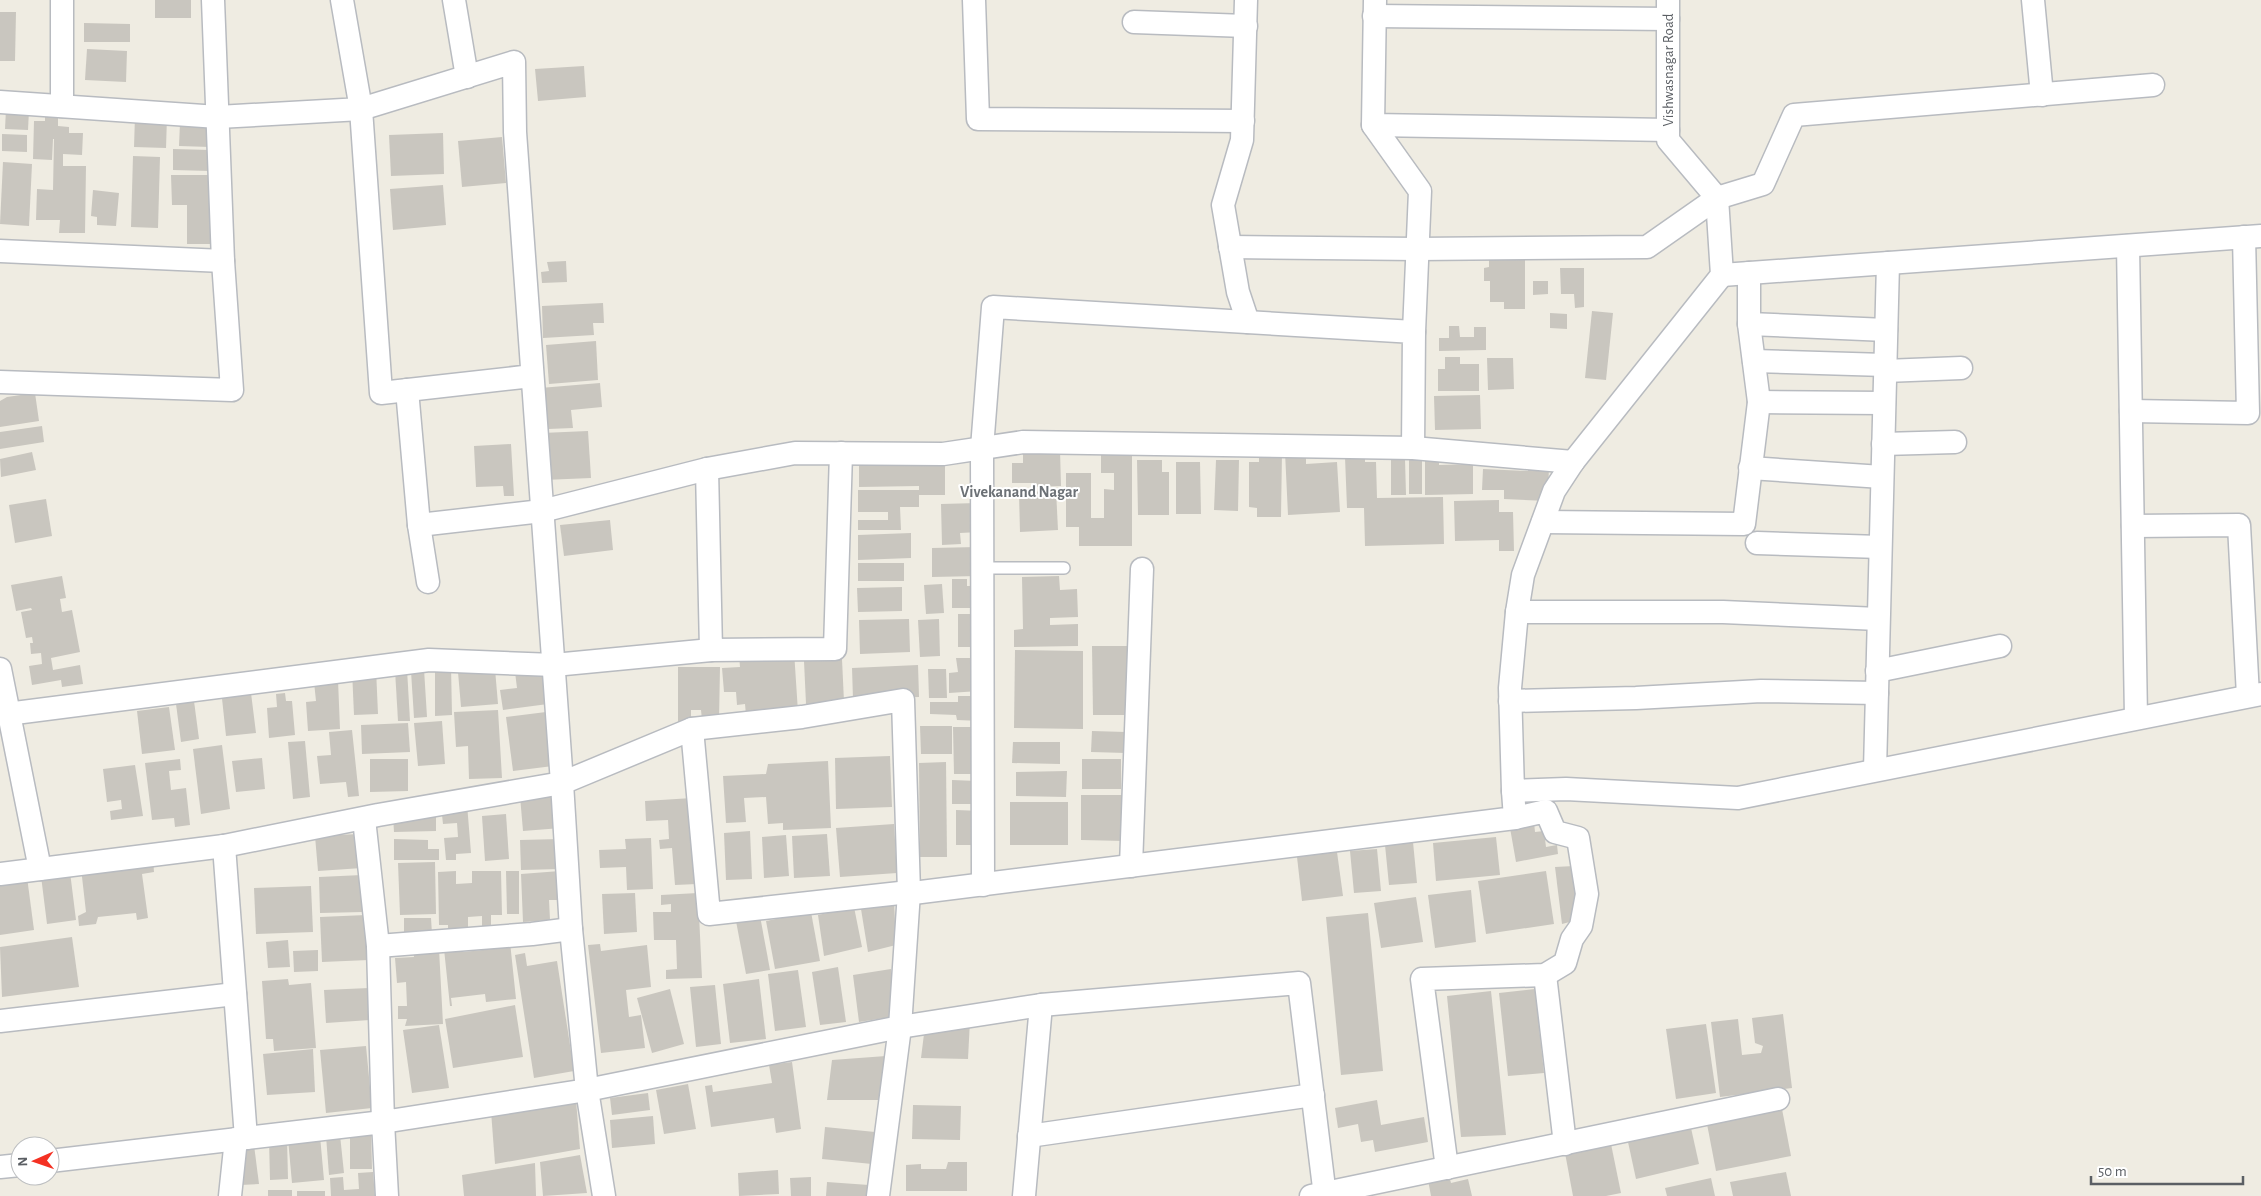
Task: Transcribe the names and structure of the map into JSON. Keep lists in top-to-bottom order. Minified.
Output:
{"streets":{"street":["Vishwasnagar Road"]},"districts":["Vivekanand Nagar"],"scale_bar":"50 m","north":"left"}
